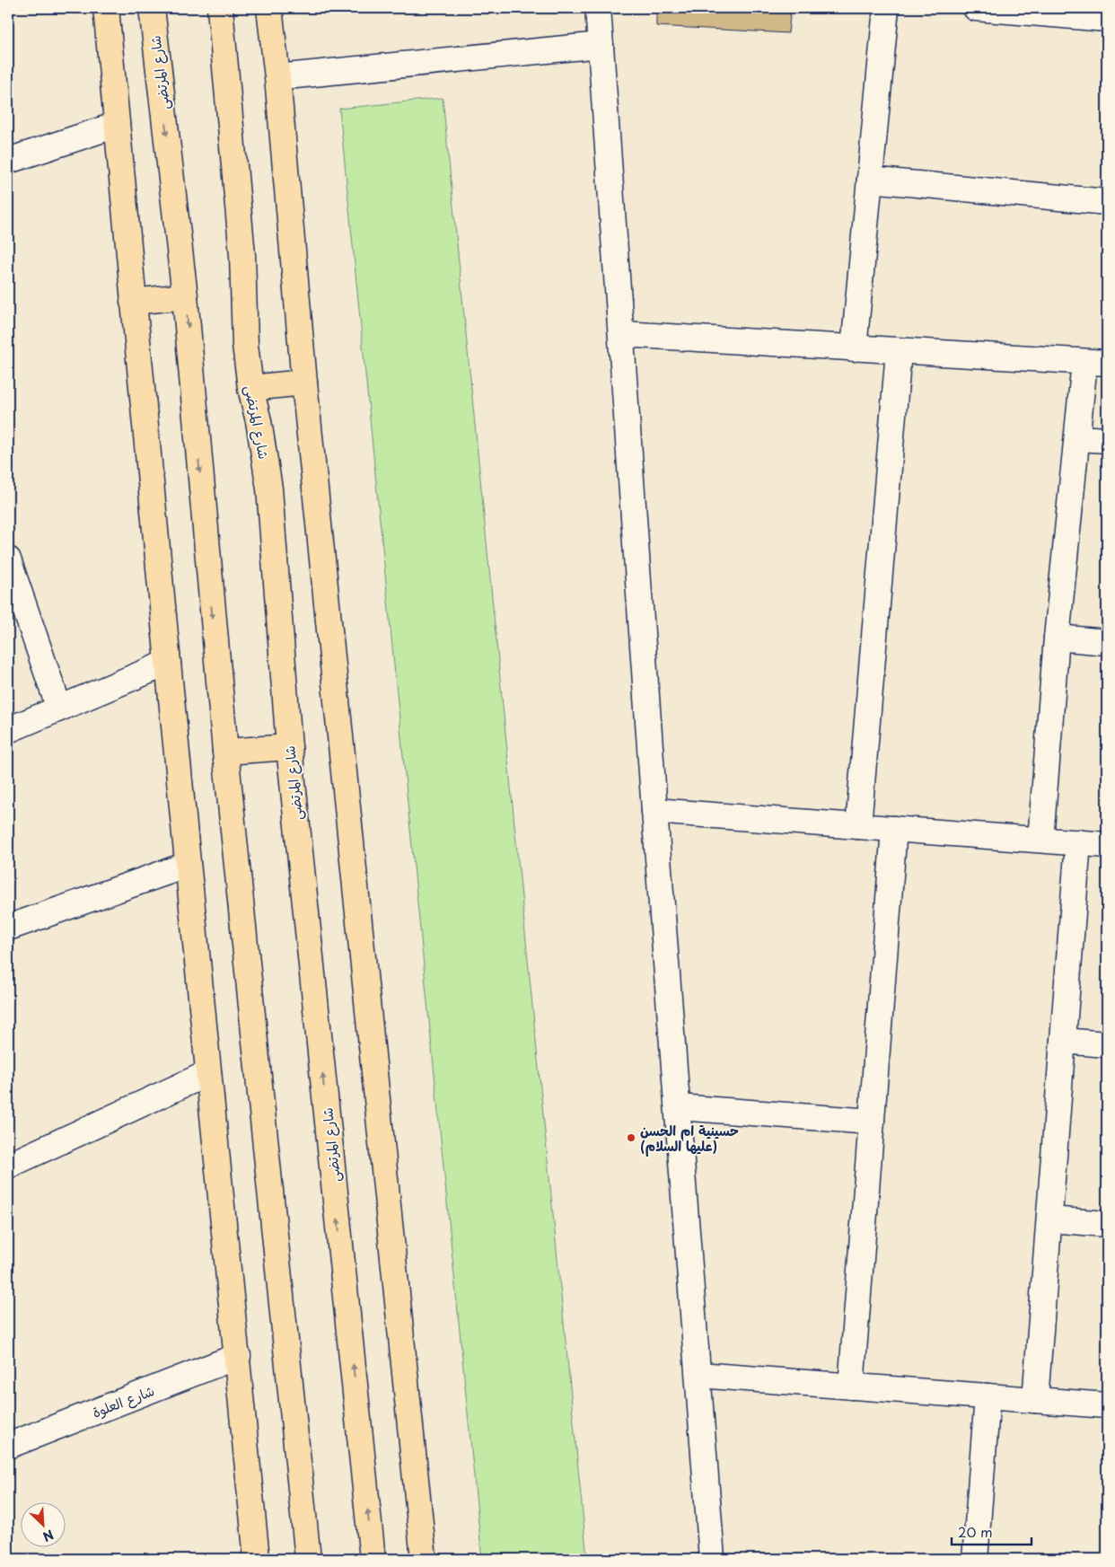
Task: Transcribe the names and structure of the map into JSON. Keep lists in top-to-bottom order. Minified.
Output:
{"streets":{"main road":["شارع المرتضى"],"street":["شارع العلوة"]},"places":["حسينية ام الحسن (عليها السلام)"],"scale_bar":"20 m","north":"bottom right"}
